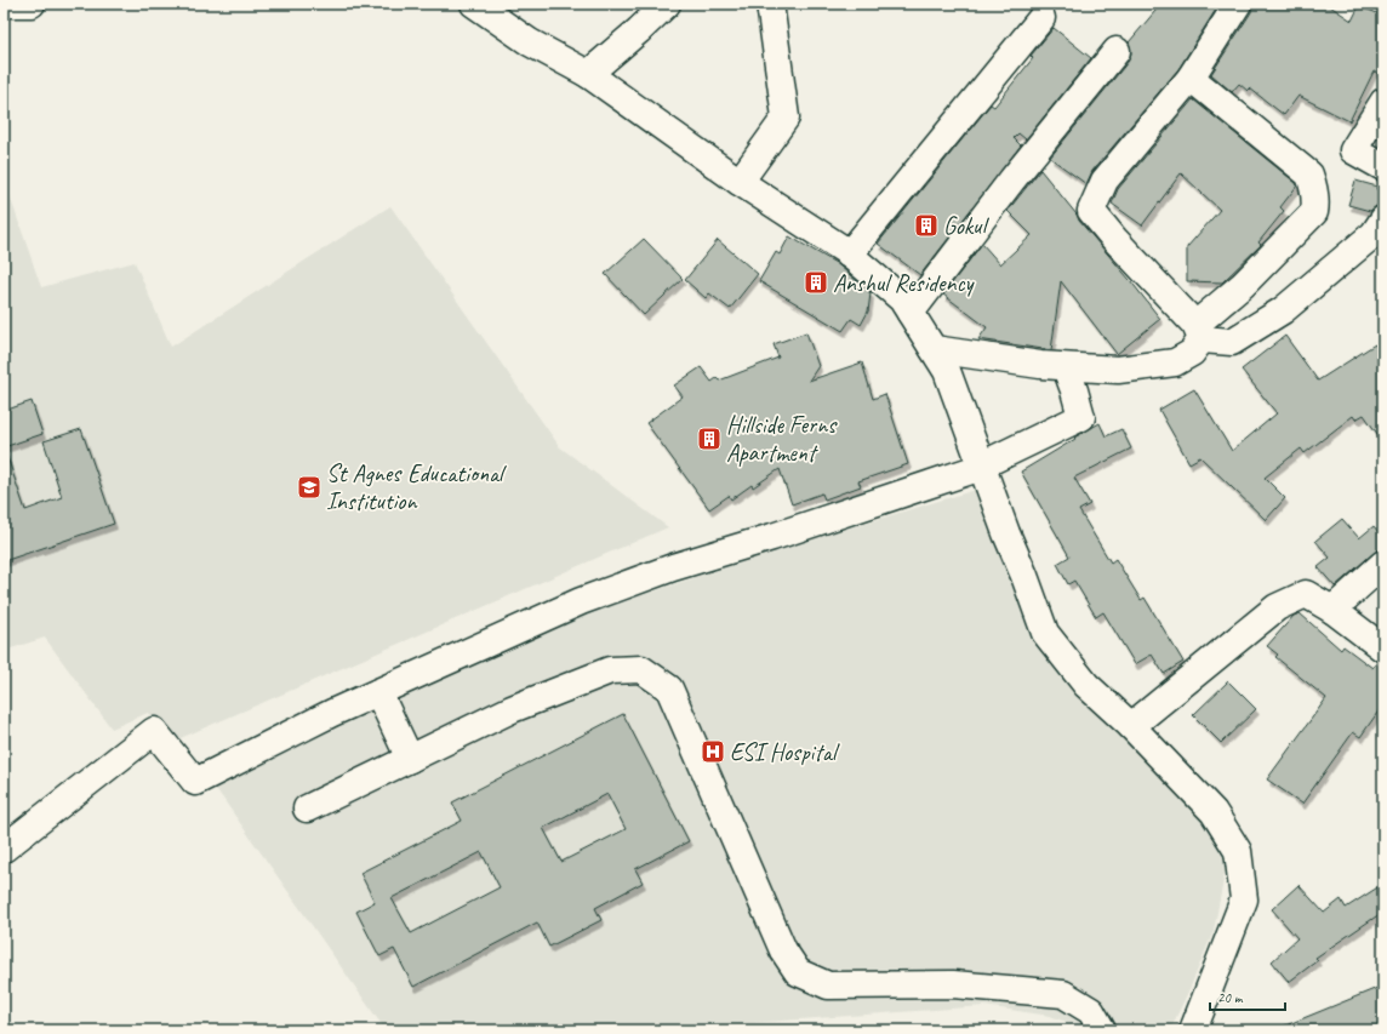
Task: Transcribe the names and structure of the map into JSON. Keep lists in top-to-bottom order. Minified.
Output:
{"places":{"building":["Gokul","Anshul Residency","Hillside Ferns Apartment"],"school or university":["St Agnes Educational Institution"],"hospital":["ESI Hospital"]},"scale_bar":"20 m"}
